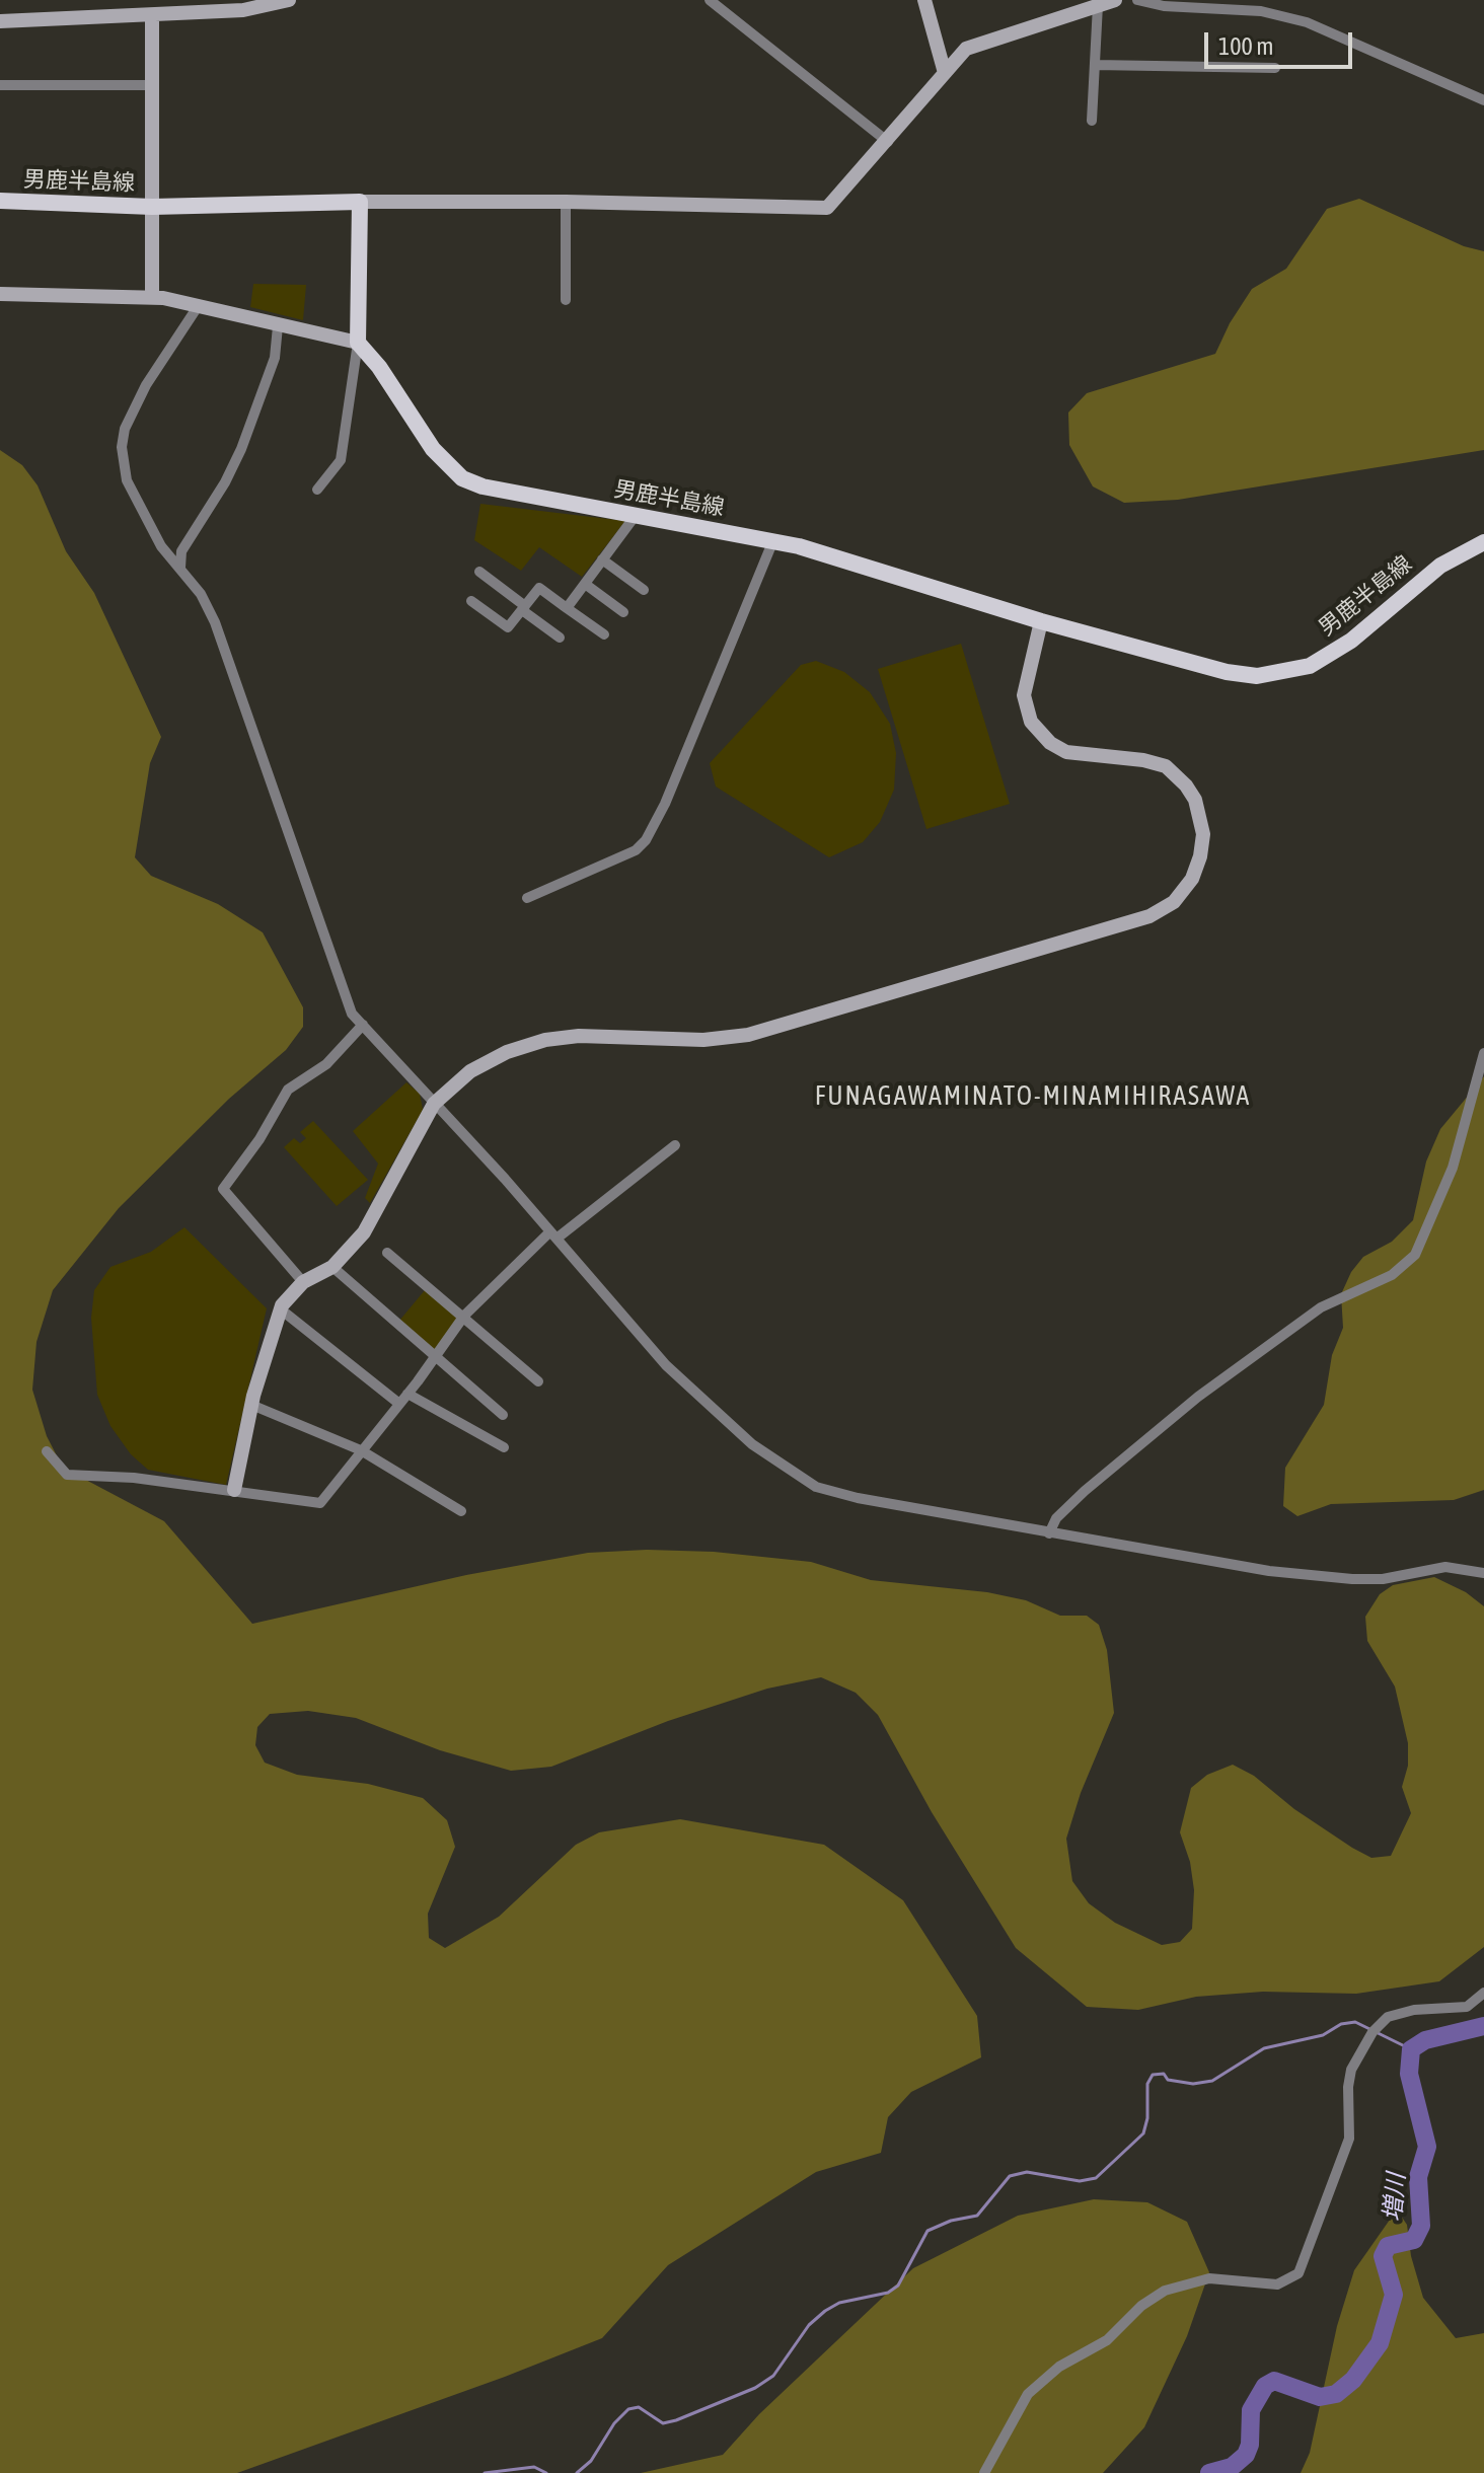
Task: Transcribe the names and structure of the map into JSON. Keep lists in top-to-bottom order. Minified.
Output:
{"streets":{"main road":["男鹿半島線"]},"districts":["FUNAGAWAMINATO-MINAMIHIRASAWA"],"water":["増川"],"scale_bar":"100 m"}
